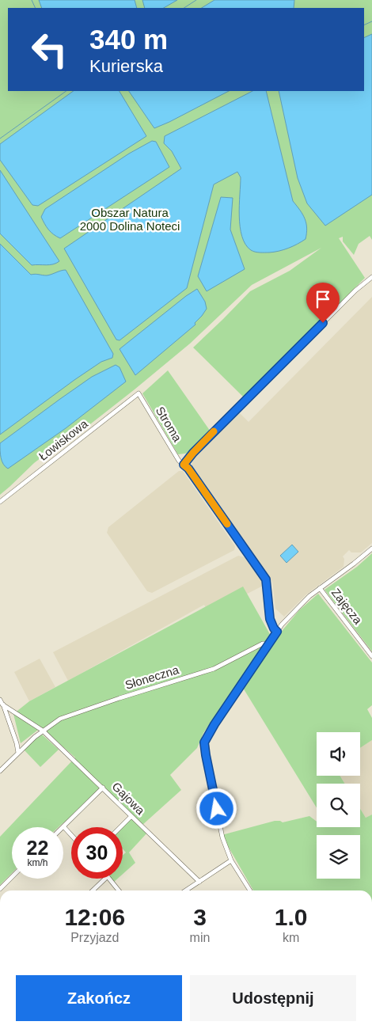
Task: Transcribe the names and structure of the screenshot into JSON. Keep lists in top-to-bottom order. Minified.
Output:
{"streets":{"street":["Stroma","Łowiskowa","Zajęcza","Słoneczna","Gajowa"]},"crossings":[["Stroma","Łowiskowa"],["Słoneczna","Gajowa"]],"parks":["Obszar Natura 2000 Dolina Noteci"],"page":{"turn":["340 m","Kurierska"],"speed":"22 km/h","limit":"30","eta":["12:06","Przyjazd","3","min","1.0","km"],"buttons":["Zakończ","Udostępnij"]}}
